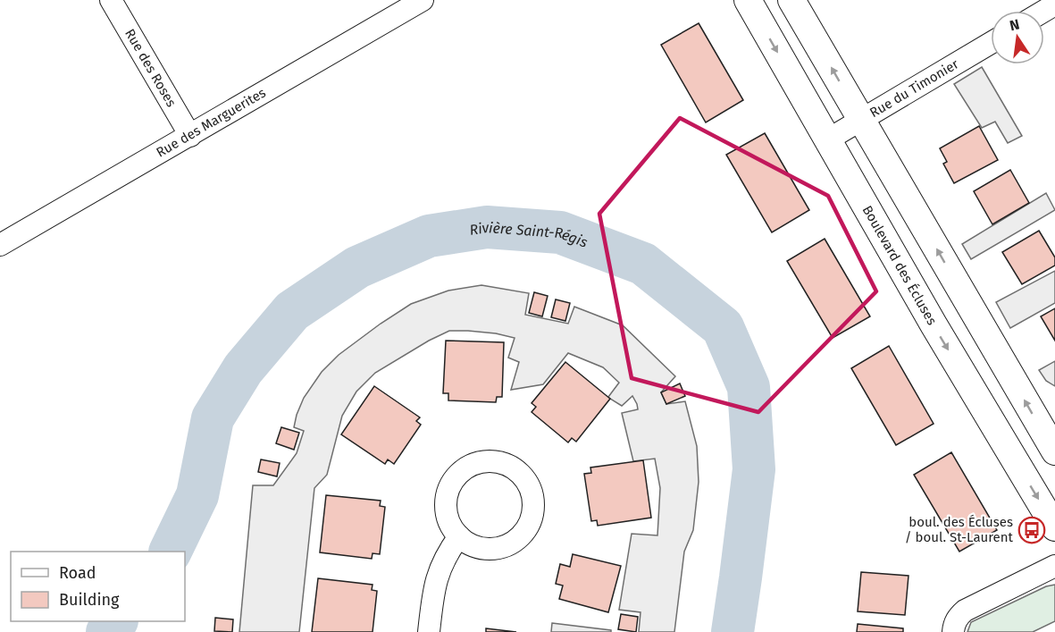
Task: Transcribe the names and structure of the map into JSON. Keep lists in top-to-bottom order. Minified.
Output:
{"streets":{"street":["Rue des Roses","Rue du Timonier","Rue des Marguerites","Boulevard des Écluses"]},"crossings":[["Rue des Roses","Rue des Marguerites"],["Rue du Timonier","Boulevard des Écluses"]],"water":["Rivière Saint-Régis"],"places":{"bus stop":["boul. des Écluses / boul. St-Laurent"]},"legend":["Road","Building"],"north":"top"}
